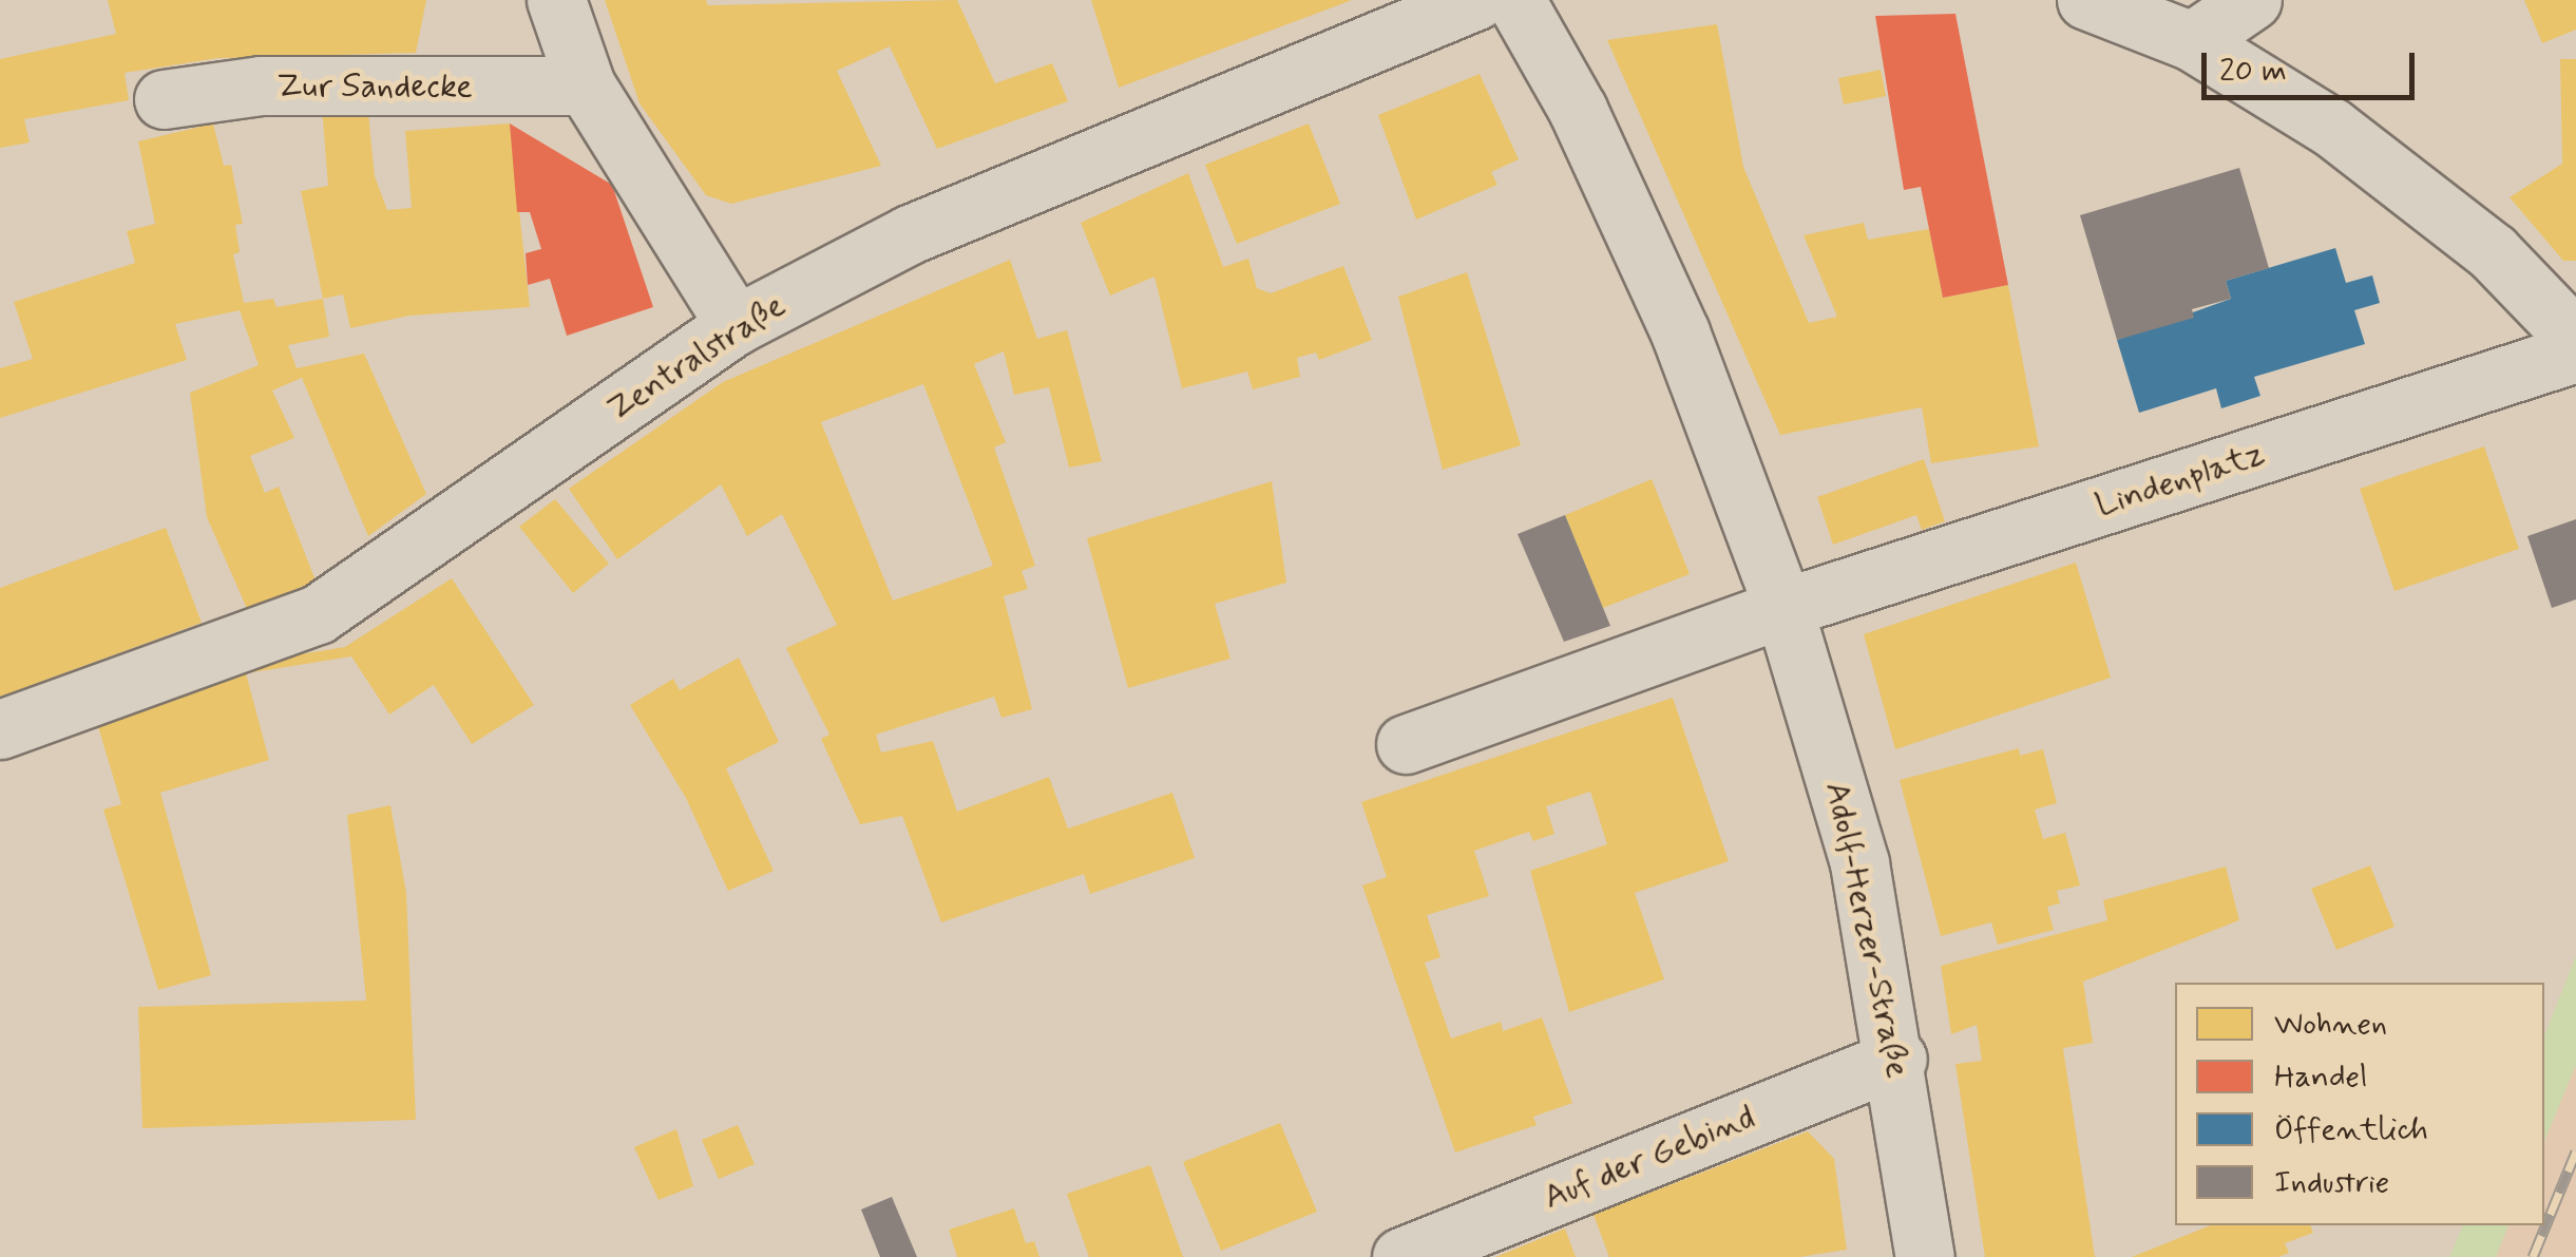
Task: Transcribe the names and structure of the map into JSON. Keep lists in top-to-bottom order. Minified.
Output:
{"streets":{"street":["Zur Sandecke","Zentralstraße","Lindenplatz","Adolf-Herzer-Straße","Auf der Gebind"]},"crossings":[["Lindenplatz","Adolf-Herzer-Straße"],["Adolf-Herzer-Straße","Auf der Gebind"]],"legend":["Wohnen","Handel","Öffentlich","Industrie"],"scale_bar":"20 m"}
